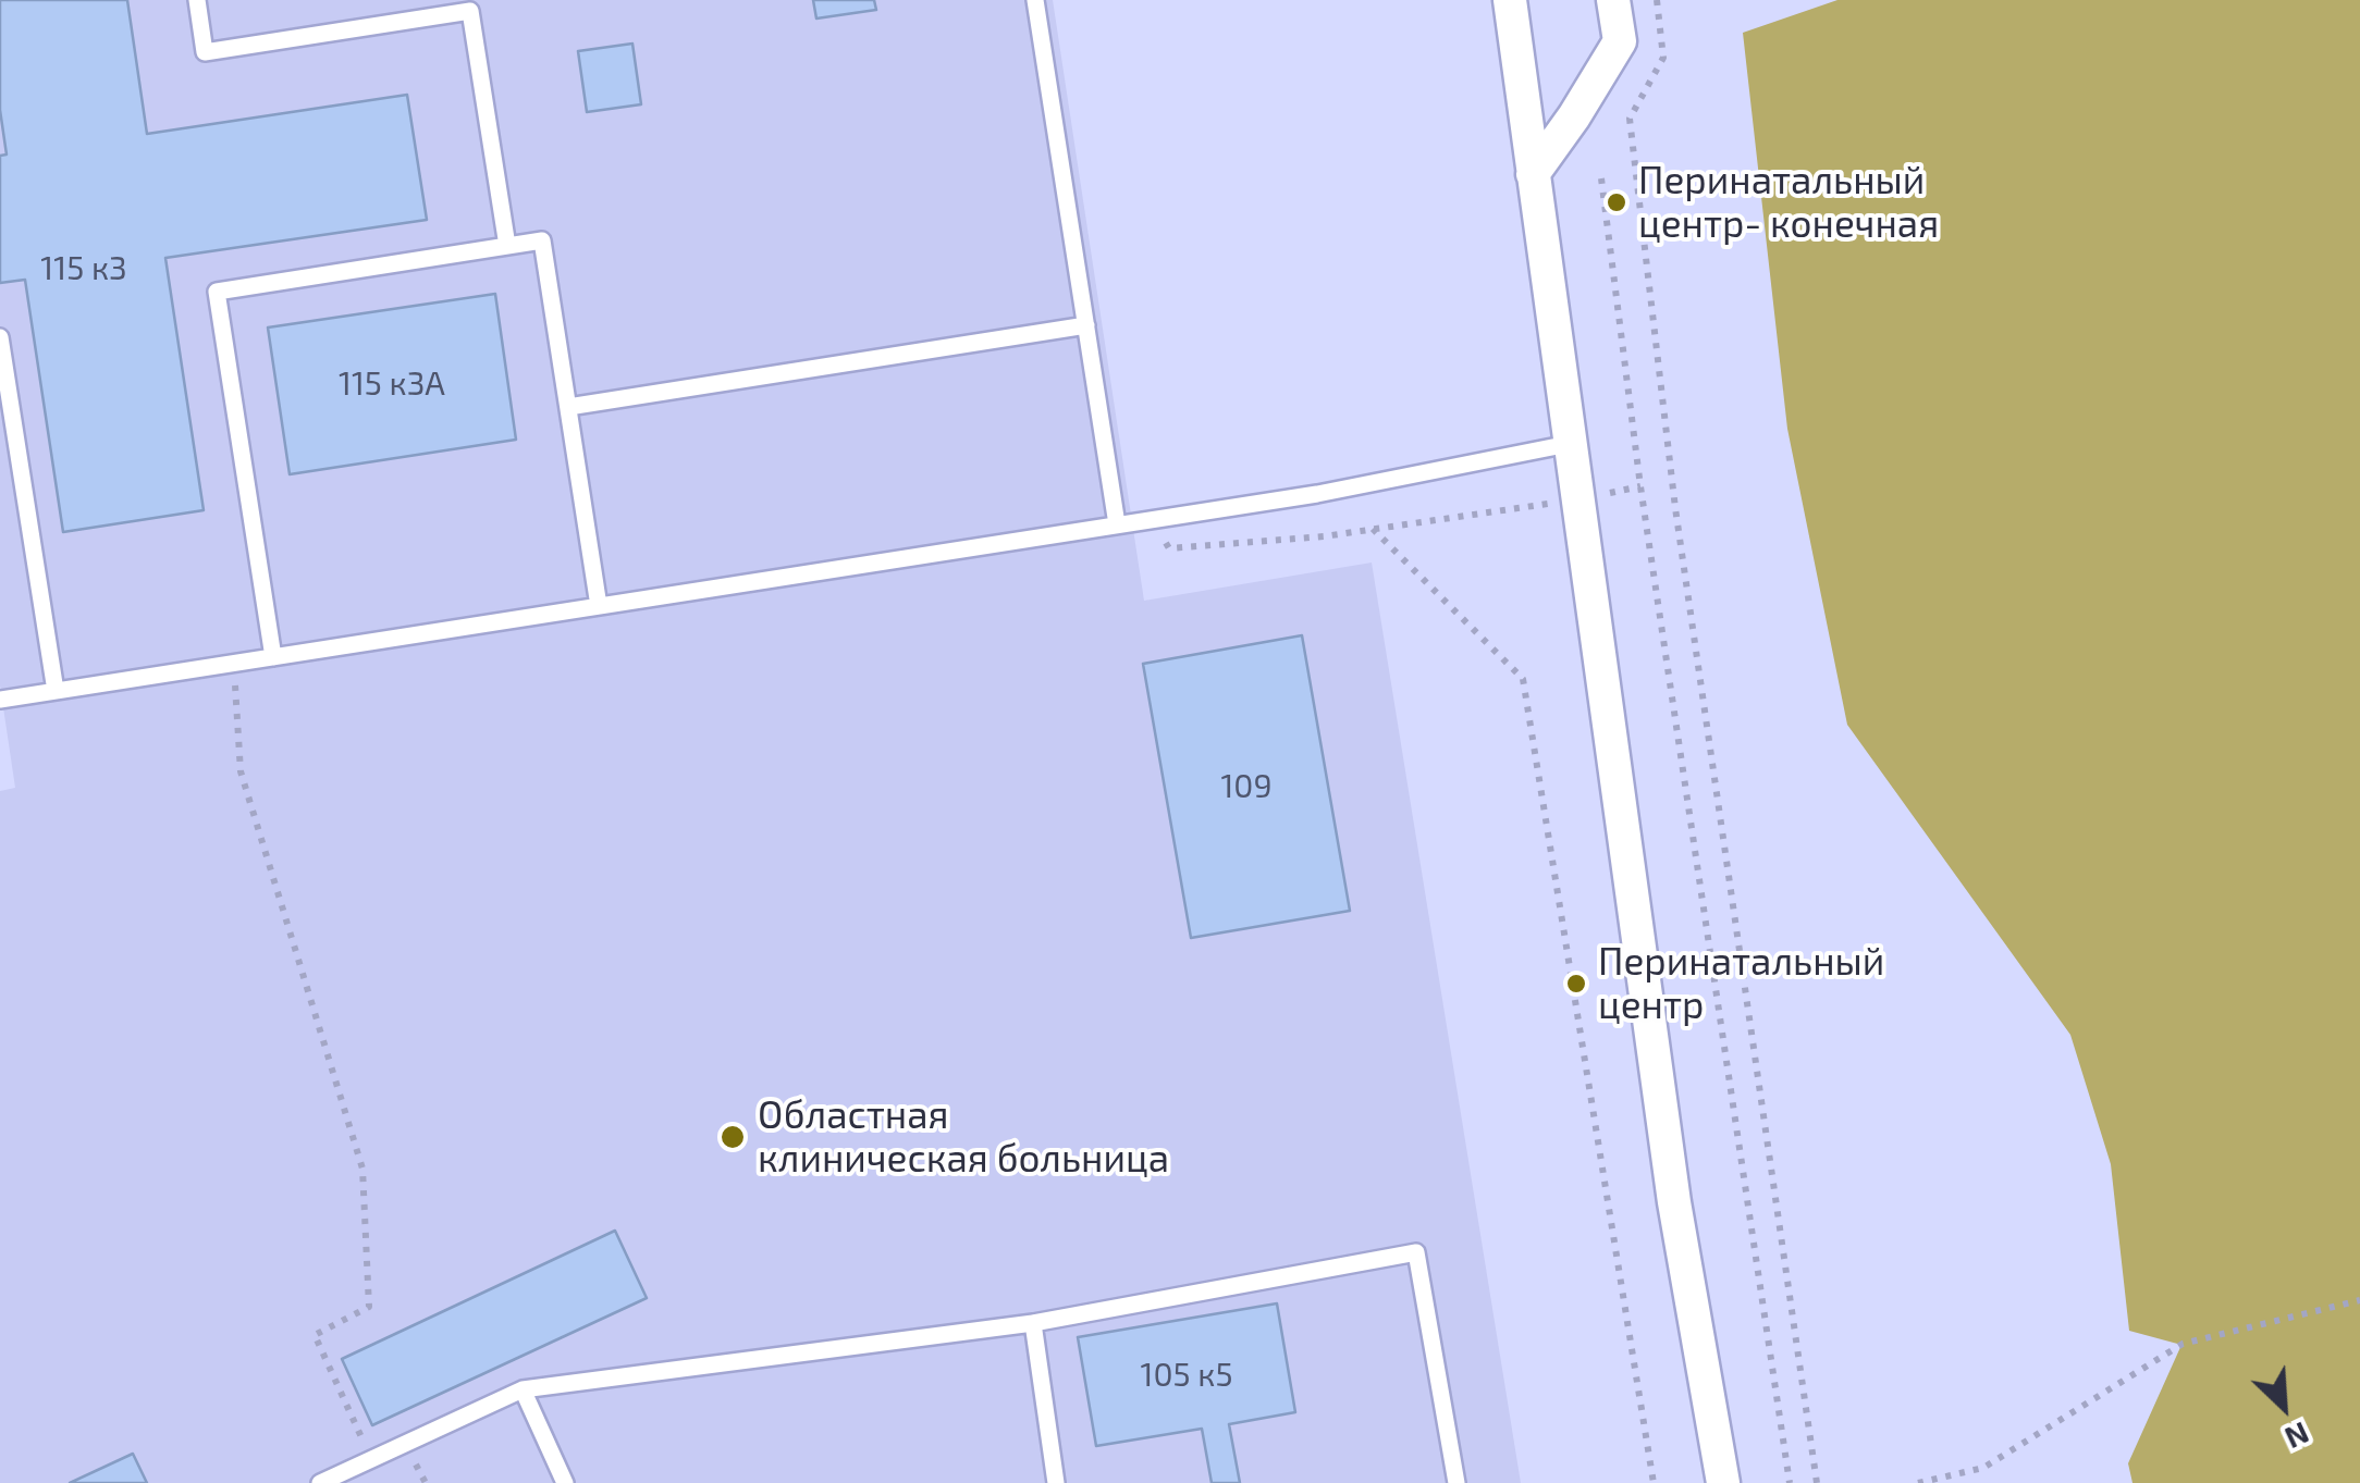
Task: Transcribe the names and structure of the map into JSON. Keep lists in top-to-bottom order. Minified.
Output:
{"places":["Перинатальный центр- конечная","Перинатальный центр","Областная клиническая больница"],"house_numbers":["115 к3","115 к3А","109","105 к5"],"north":"bottom right"}
